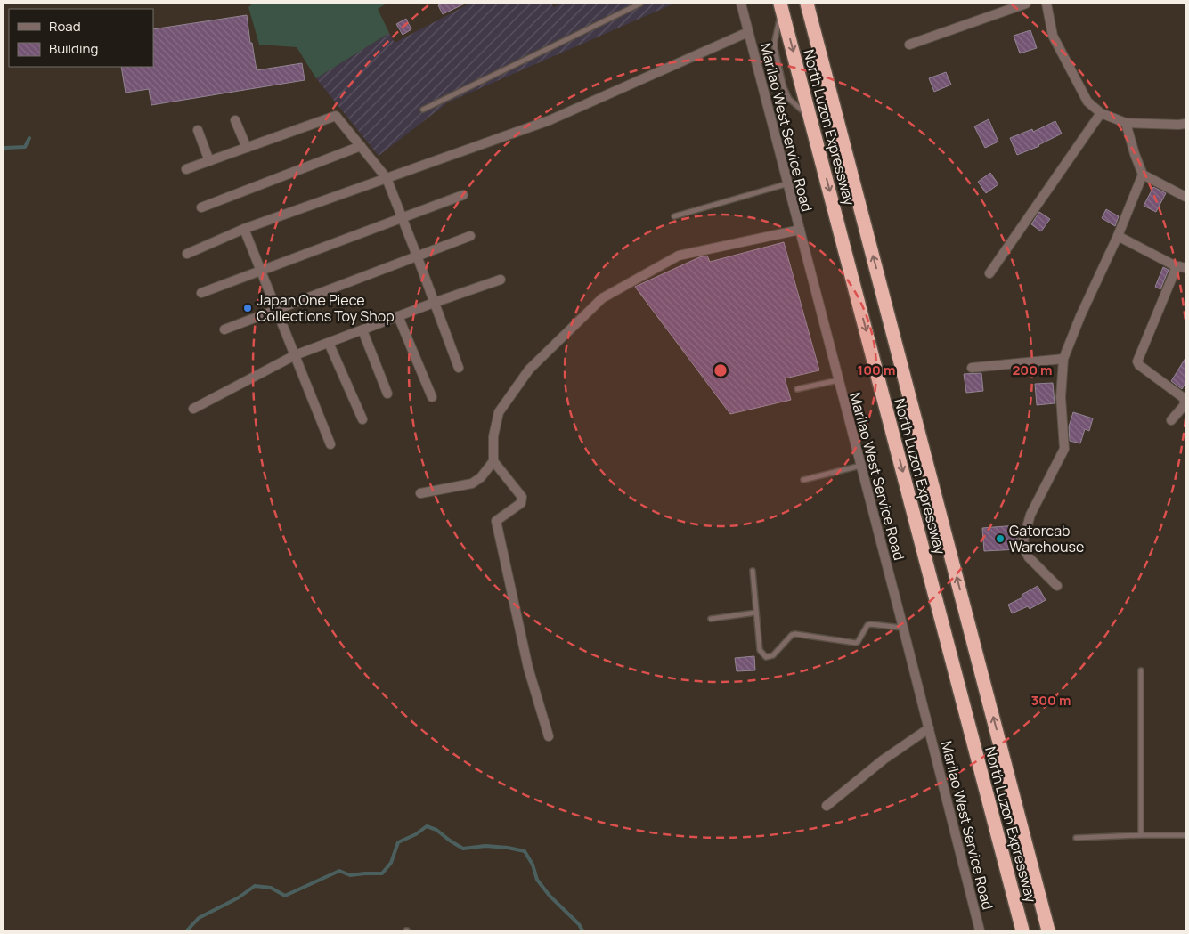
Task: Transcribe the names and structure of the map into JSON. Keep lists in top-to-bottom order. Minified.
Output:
{"streets":{"highway":["North Luzon Expressway"],"street":["Marilao West Service Road"]},"places":["Japan One Piece Collections Toy Shop","Gatorcab Warehouse"],"legend":["Road","Building"],"rings":["100 m","200 m","300 m"]}
